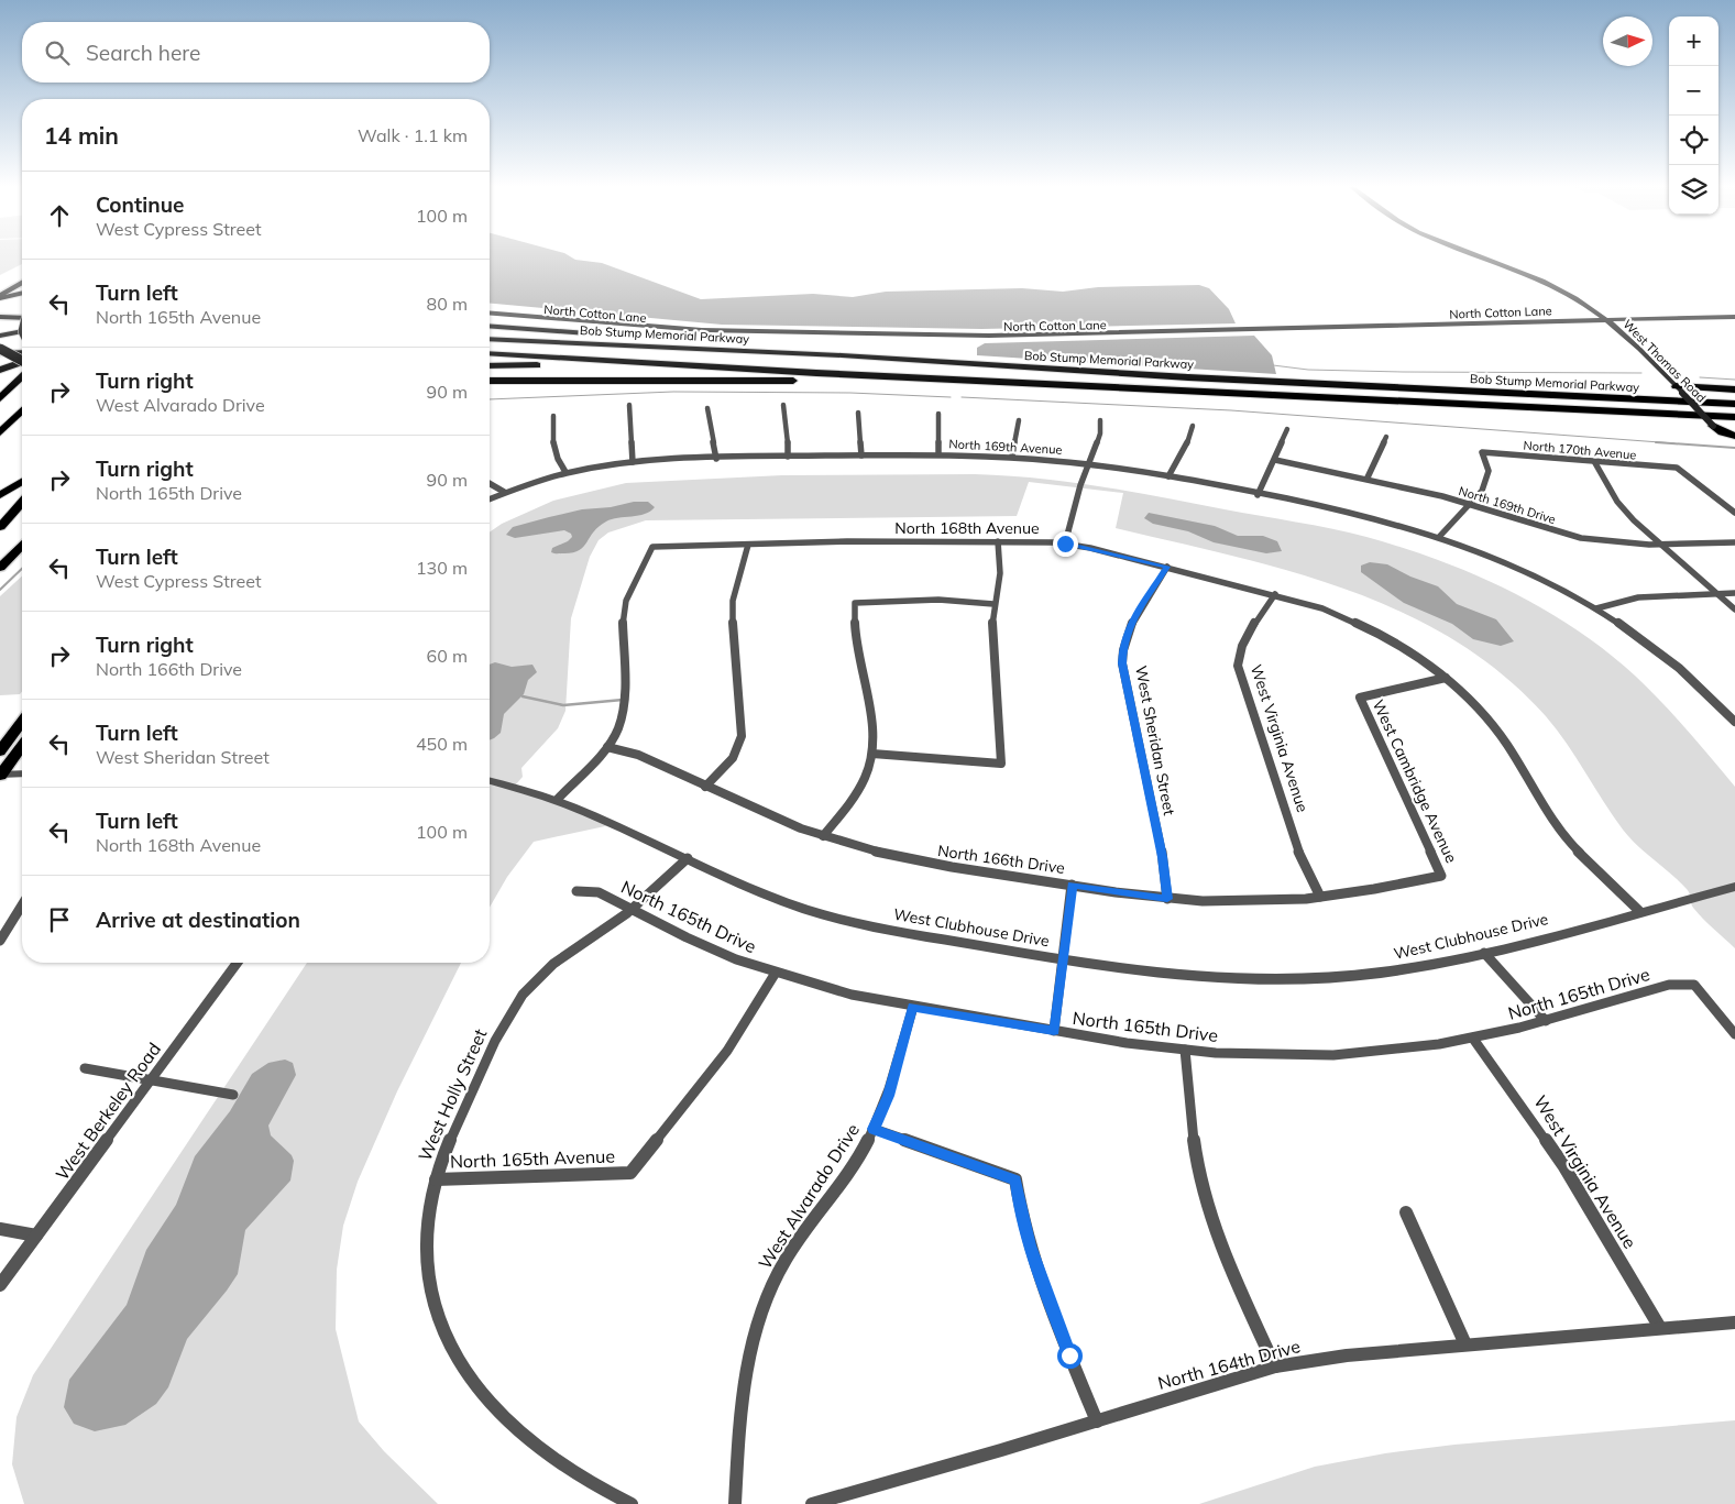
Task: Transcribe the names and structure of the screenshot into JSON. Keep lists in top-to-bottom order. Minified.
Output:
{"streets":{"highway":["Bob Stump Memorial Parkway"],"main road":["North Cotton Lane","West Thomas Road"],"street":["North 169th Avenue","North 170th Avenue","North 169th Drive","North 168th Avenue","West Virginia Avenue","West Sheridan Street","West Cambridge Avenue","North 166th Drive","North 165th Drive","West Clubhouse Drive","West Holly Street","West Berkeley Road","North 165th Avenue","West Alvarado Drive","North 164th Drive"]},"crossings":[["North Cotton Lane","West Thomas Road"],["North 170th Avenue","North 169th Drive"],["North 168th Avenue","West Virginia Avenue"],["North 168th Avenue","West Sheridan Street"],["North 168th Avenue","West Cambridge Avenue"],["North 168th Avenue","North 166th Drive"],["North 168th Avenue","West Clubhouse Drive"],["West Virginia Avenue","North 166th Drive"],["West Virginia Avenue","North 165th Drive"],["West Virginia Avenue","North 164th Drive"],["West Sheridan Street","North 166th Drive"],["West Cambridge Avenue","North 166th Drive"],["North 165th Drive","West Holly Street"],["North 165th Drive","North 165th Avenue"],["North 165th Drive","West Alvarado Drive"],["West Clubhouse Drive","West Holly Street"],["West Holly Street","North 165th Avenue"]],"north":"right","page":{"map_buttons":["+","−"],"search":"Search here","heading":["14 min","Walk · 1.1 km"],"list":[["Continue","West Cypress Street","100 m"],["Turn left","North 165th Avenue","80 m"],["Turn right","West Alvarado Drive","90 m"],["Turn right","North 165th Drive","90 m"],["Turn left","West Cypress Street","130 m"],["Turn right","North 166th Drive","60 m"],["Turn left","West Sheridan Street","450 m"],["Turn left","North 168th Avenue","100 m"],"Arrive at destination"]}}
